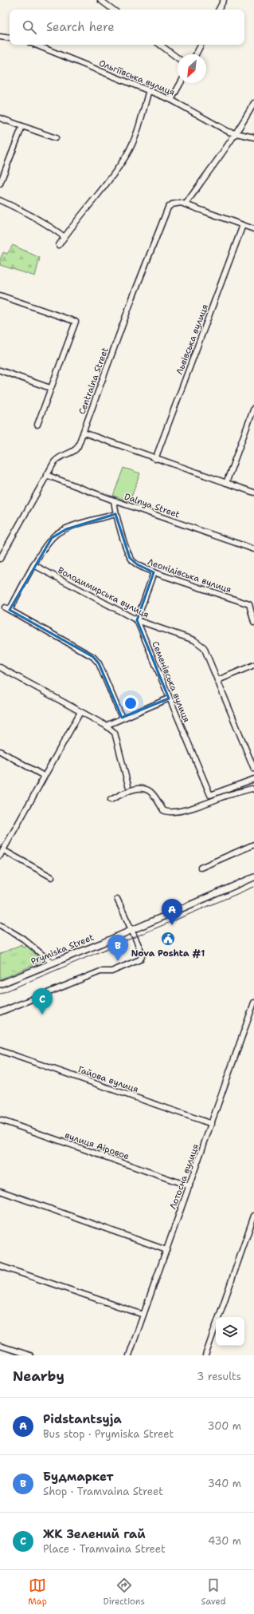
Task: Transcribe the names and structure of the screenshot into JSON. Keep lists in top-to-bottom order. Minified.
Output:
{"streets":{"street":["Ольгіївська вулиця","Львівська вулиця","Centralna Street","Dalnya Street","Леонідівська вулиця","Володимирська вулиця","Семенівська вулиця","Prymiska Street","Гайова вулиця","вулиця Аіровое","Лотосна вулиця"]},"crossings":[["Centralna Street","Dalnya Street"],["Dalnya Street","Леонідівська вулиця"],["Володимирська вулиця","Семенівська вулиця"],["Гайова вулиця","Лотосна вулиця"],["вулиця Аіровое","Лотосна вулиця"]],"places":{"public building":["Nova Poshta #1"]},"north":"bottom left","page":{"search":"Search here","pins":["A","B","C"],"heading":["Nearby","3 results"],"list":[{"mark":"A","name":"Pidstantsyja","note":"Bus stop · Prymiska Street","value":"300 m"},{"mark":"B","name":"Будмаркет","note":"Shop · Tramvaina Street","value":"340 m"},{"mark":"C","name":"ЖК Зелений гай","note":"Place · Tramvaina Street","value":"430 m"}],"nav":["Map","Directions","Saved"]}}
